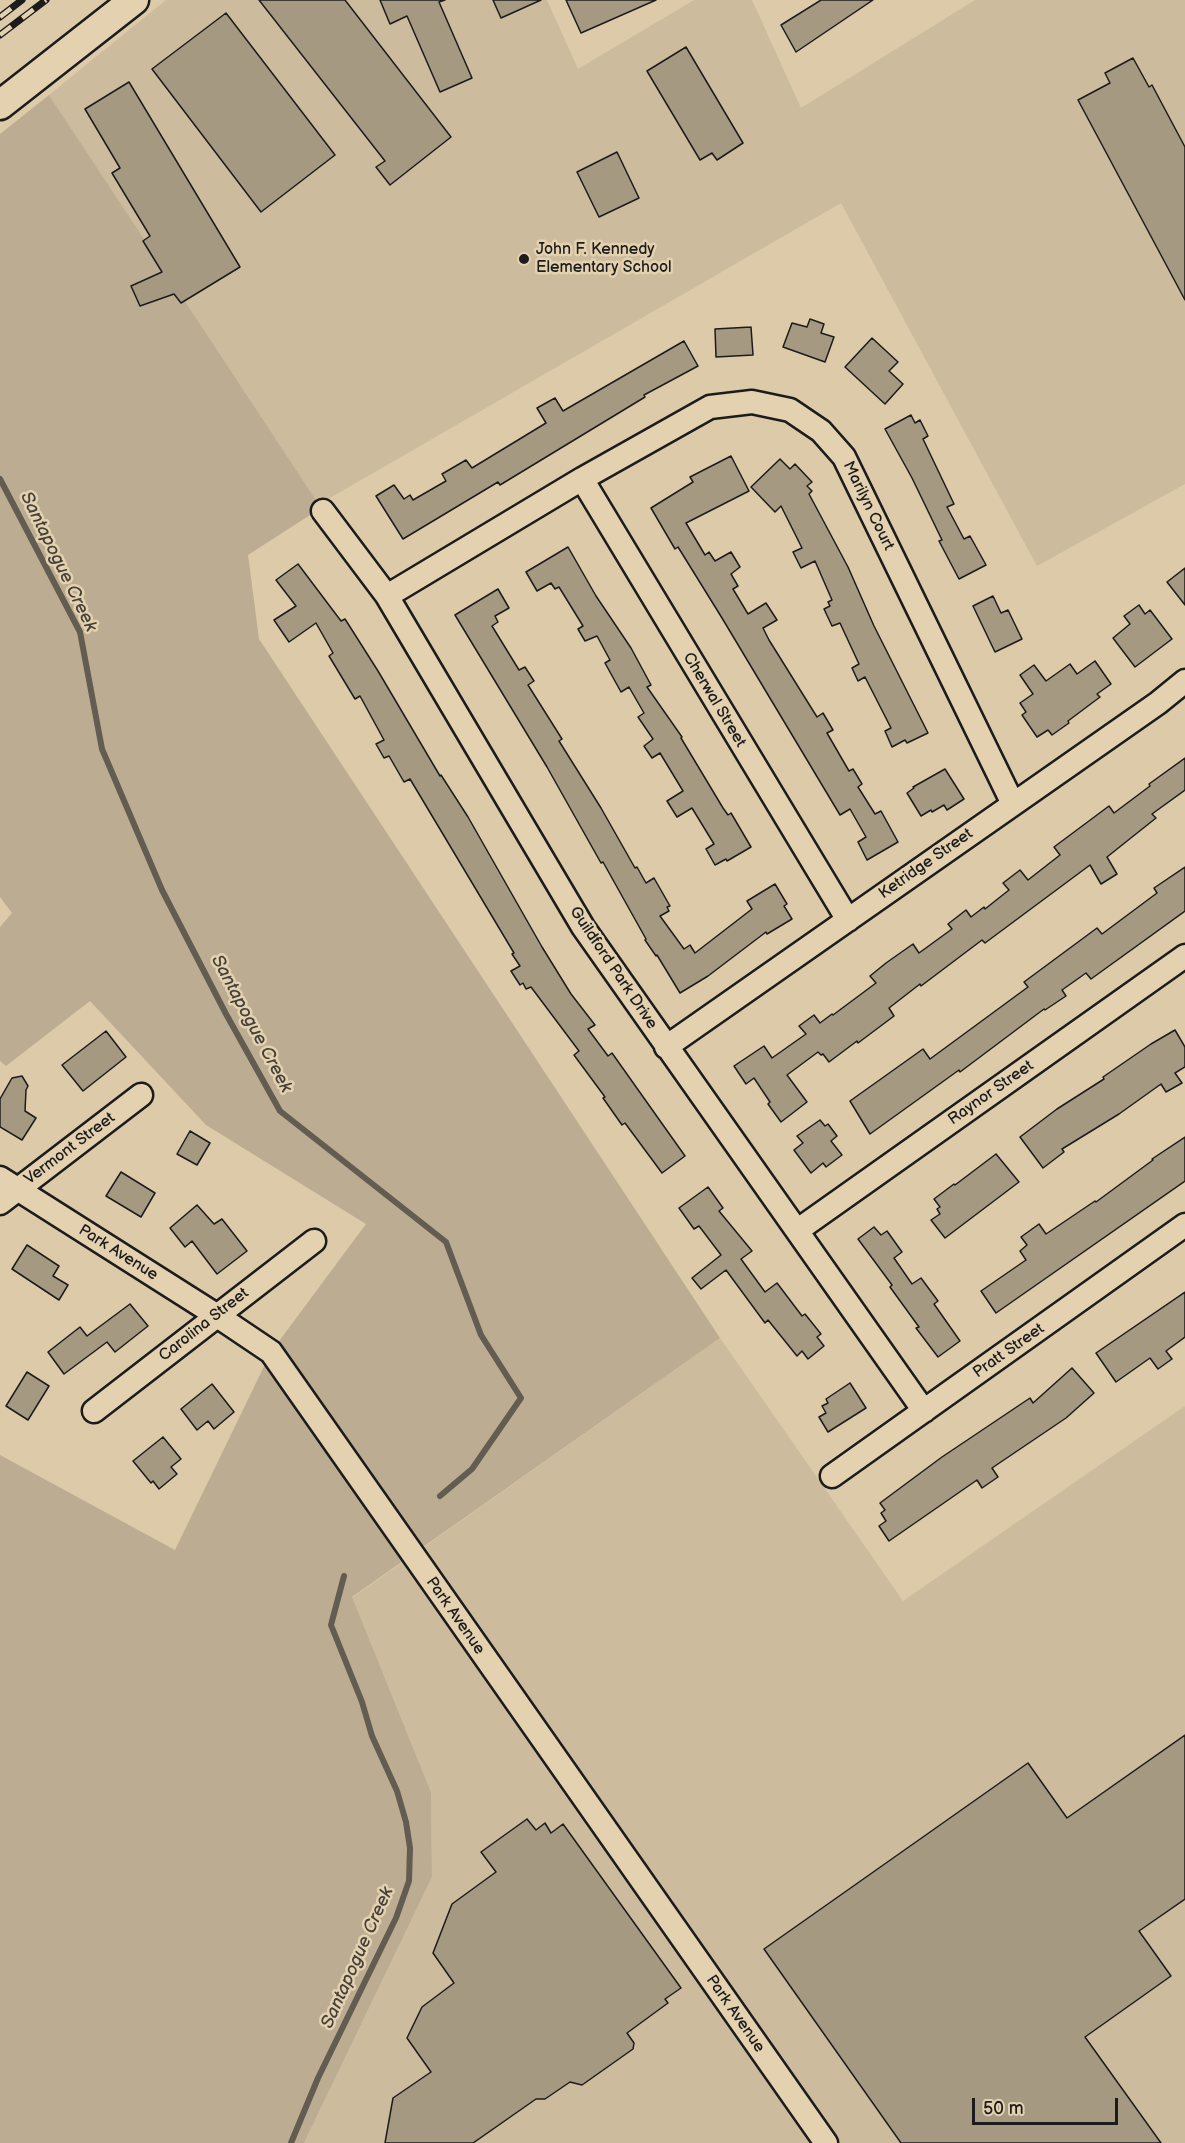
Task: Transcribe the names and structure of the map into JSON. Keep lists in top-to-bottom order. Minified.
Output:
{"streets":{"street":["Marilyn Court","Cherwal Street","Ketridge Street","Guildford Park Drive","Raynor Street","Vermont Street","Park Avenue","Carolina Street","Pratt Street"]},"crossings":[["Marilyn Court","Cherwal Street"],["Marilyn Court","Ketridge Street"],["Marilyn Court","Guildford Park Drive"],["Cherwal Street","Ketridge Street"],["Ketridge Street","Guildford Park Drive"],["Guildford Park Drive","Raynor Street"],["Guildford Park Drive","Pratt Street"],["Vermont Street","Park Avenue"],["Park Avenue","Carolina Street"]],"water":["Santapogue Creek"],"places":["John F. Kennedy Elementary School"],"scale_bar":"50 m"}
